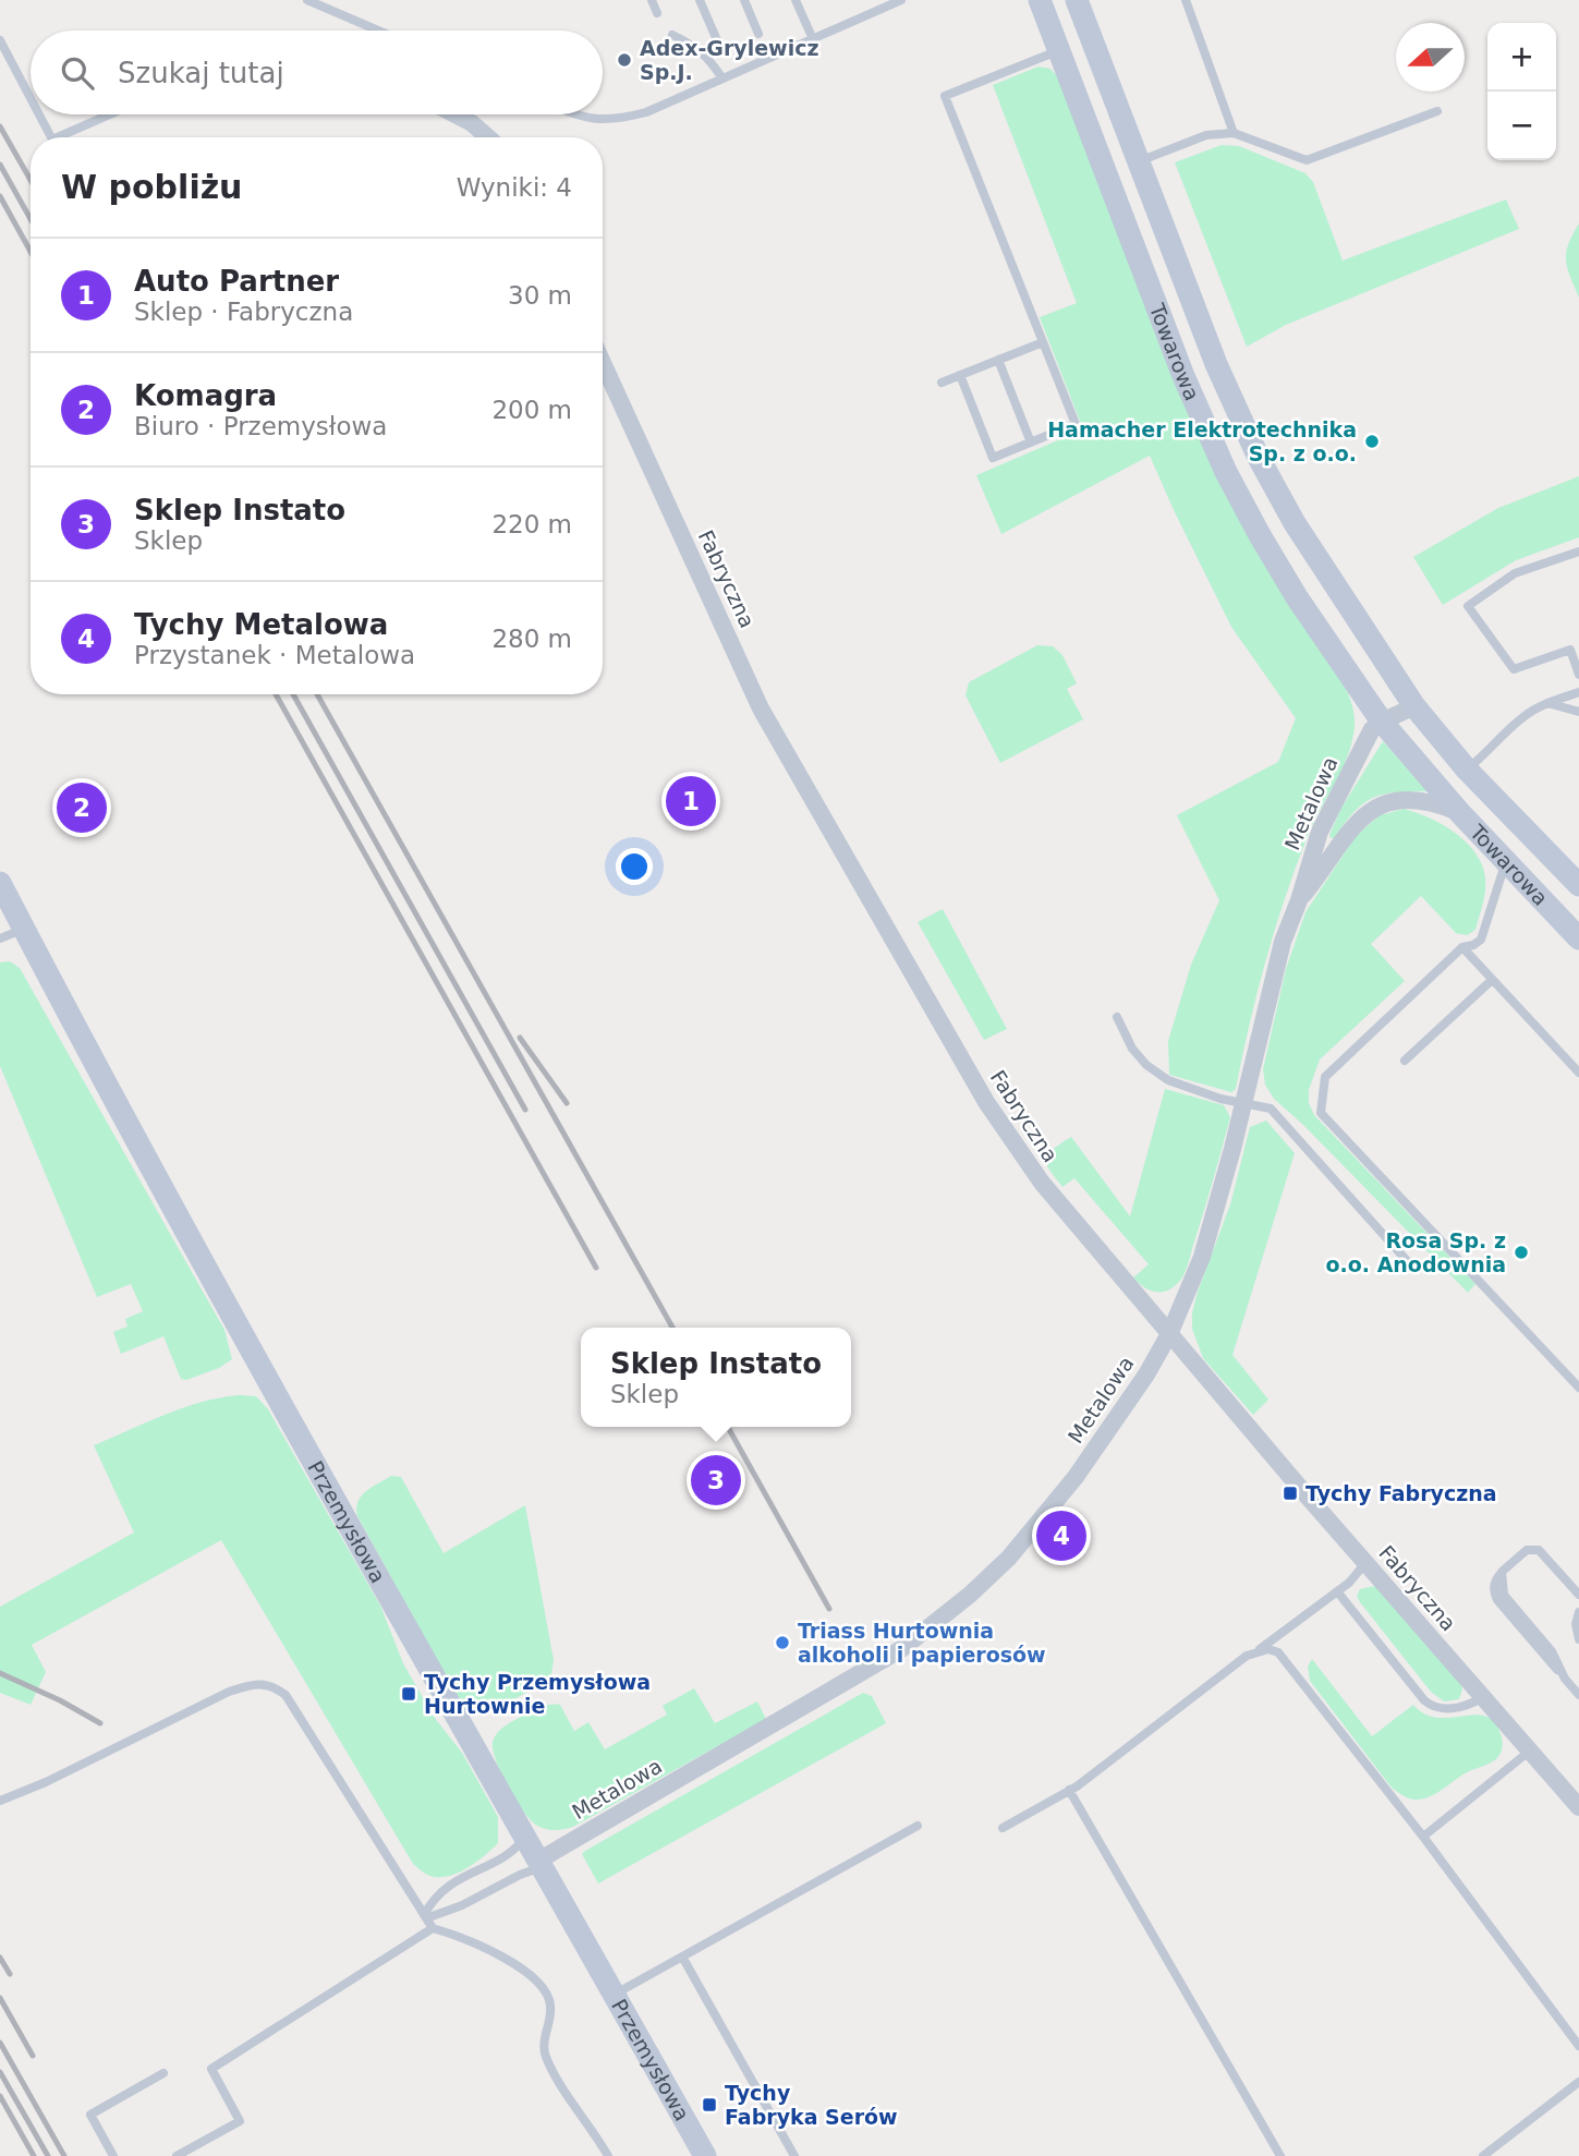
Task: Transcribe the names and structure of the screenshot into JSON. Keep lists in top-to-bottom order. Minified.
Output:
{"streets":{"street":["Towarowa","Fabryczna","Metalowa","Przemysłowa"]},"crossings":[["Towarowa","Metalowa"],["Fabryczna","Metalowa"],["Metalowa","Przemysłowa"]],"places":{"other":["Adex-Grylewicz Sp.J.","Hamacher Elektrotechnika Sp. z o.o.","Rosa Sp. z o.o. Anodownia","Triass Hurtownia alkoholi i papierosów"],"transit":["Tychy Fabryczna","Tychy Przemysłowa Hurtownie","Tychy Fabryka Serów"]},"north":"left","page":{"map_buttons":["+","−"],"search":"Szukaj tutaj","heading":["W pobliżu","Wyniki: 4"],"list":[{"mark":"1","name":"Auto Partner","note":"Sklep · Fabryczna","value":"30 m"},{"mark":"2","name":"Komagra","note":"Biuro · Przemysłowa","value":"200 m"},{"mark":"3","name":"Sklep Instato","note":"Sklep","value":"220 m"},{"mark":"4","name":"Tychy Metalowa","note":"Przystanek · Metalowa","value":"280 m"}],"pins":["1","2","3","4"],"popup":["Sklep Instato","Sklep"]}}
